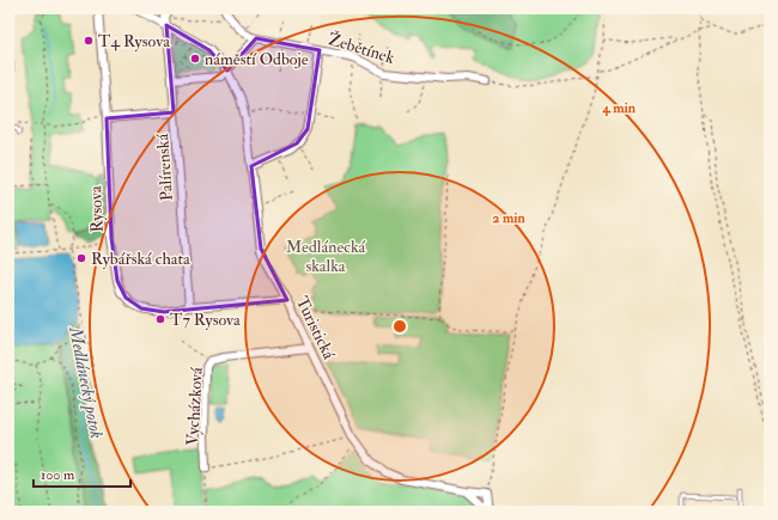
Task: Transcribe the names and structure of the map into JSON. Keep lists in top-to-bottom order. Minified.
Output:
{"streets":{"street":["Žebětínek","Palírenská","Rysova","Turistická","Vycházková"]},"crossings":[["Palírenská","Rysova"],["Palírenská","Turistická"],["Rysova","Turistická"],["Turistická","Vycházková"]],"water":["Medlánecký potok"],"parks":["Medlánecká skalka"],"places":["T4 Rysova","náměstí Odboje","Rybářská chata","T7 Rysova"],"scale_bar":"100 m","rings":["4 min","2 min"]}
